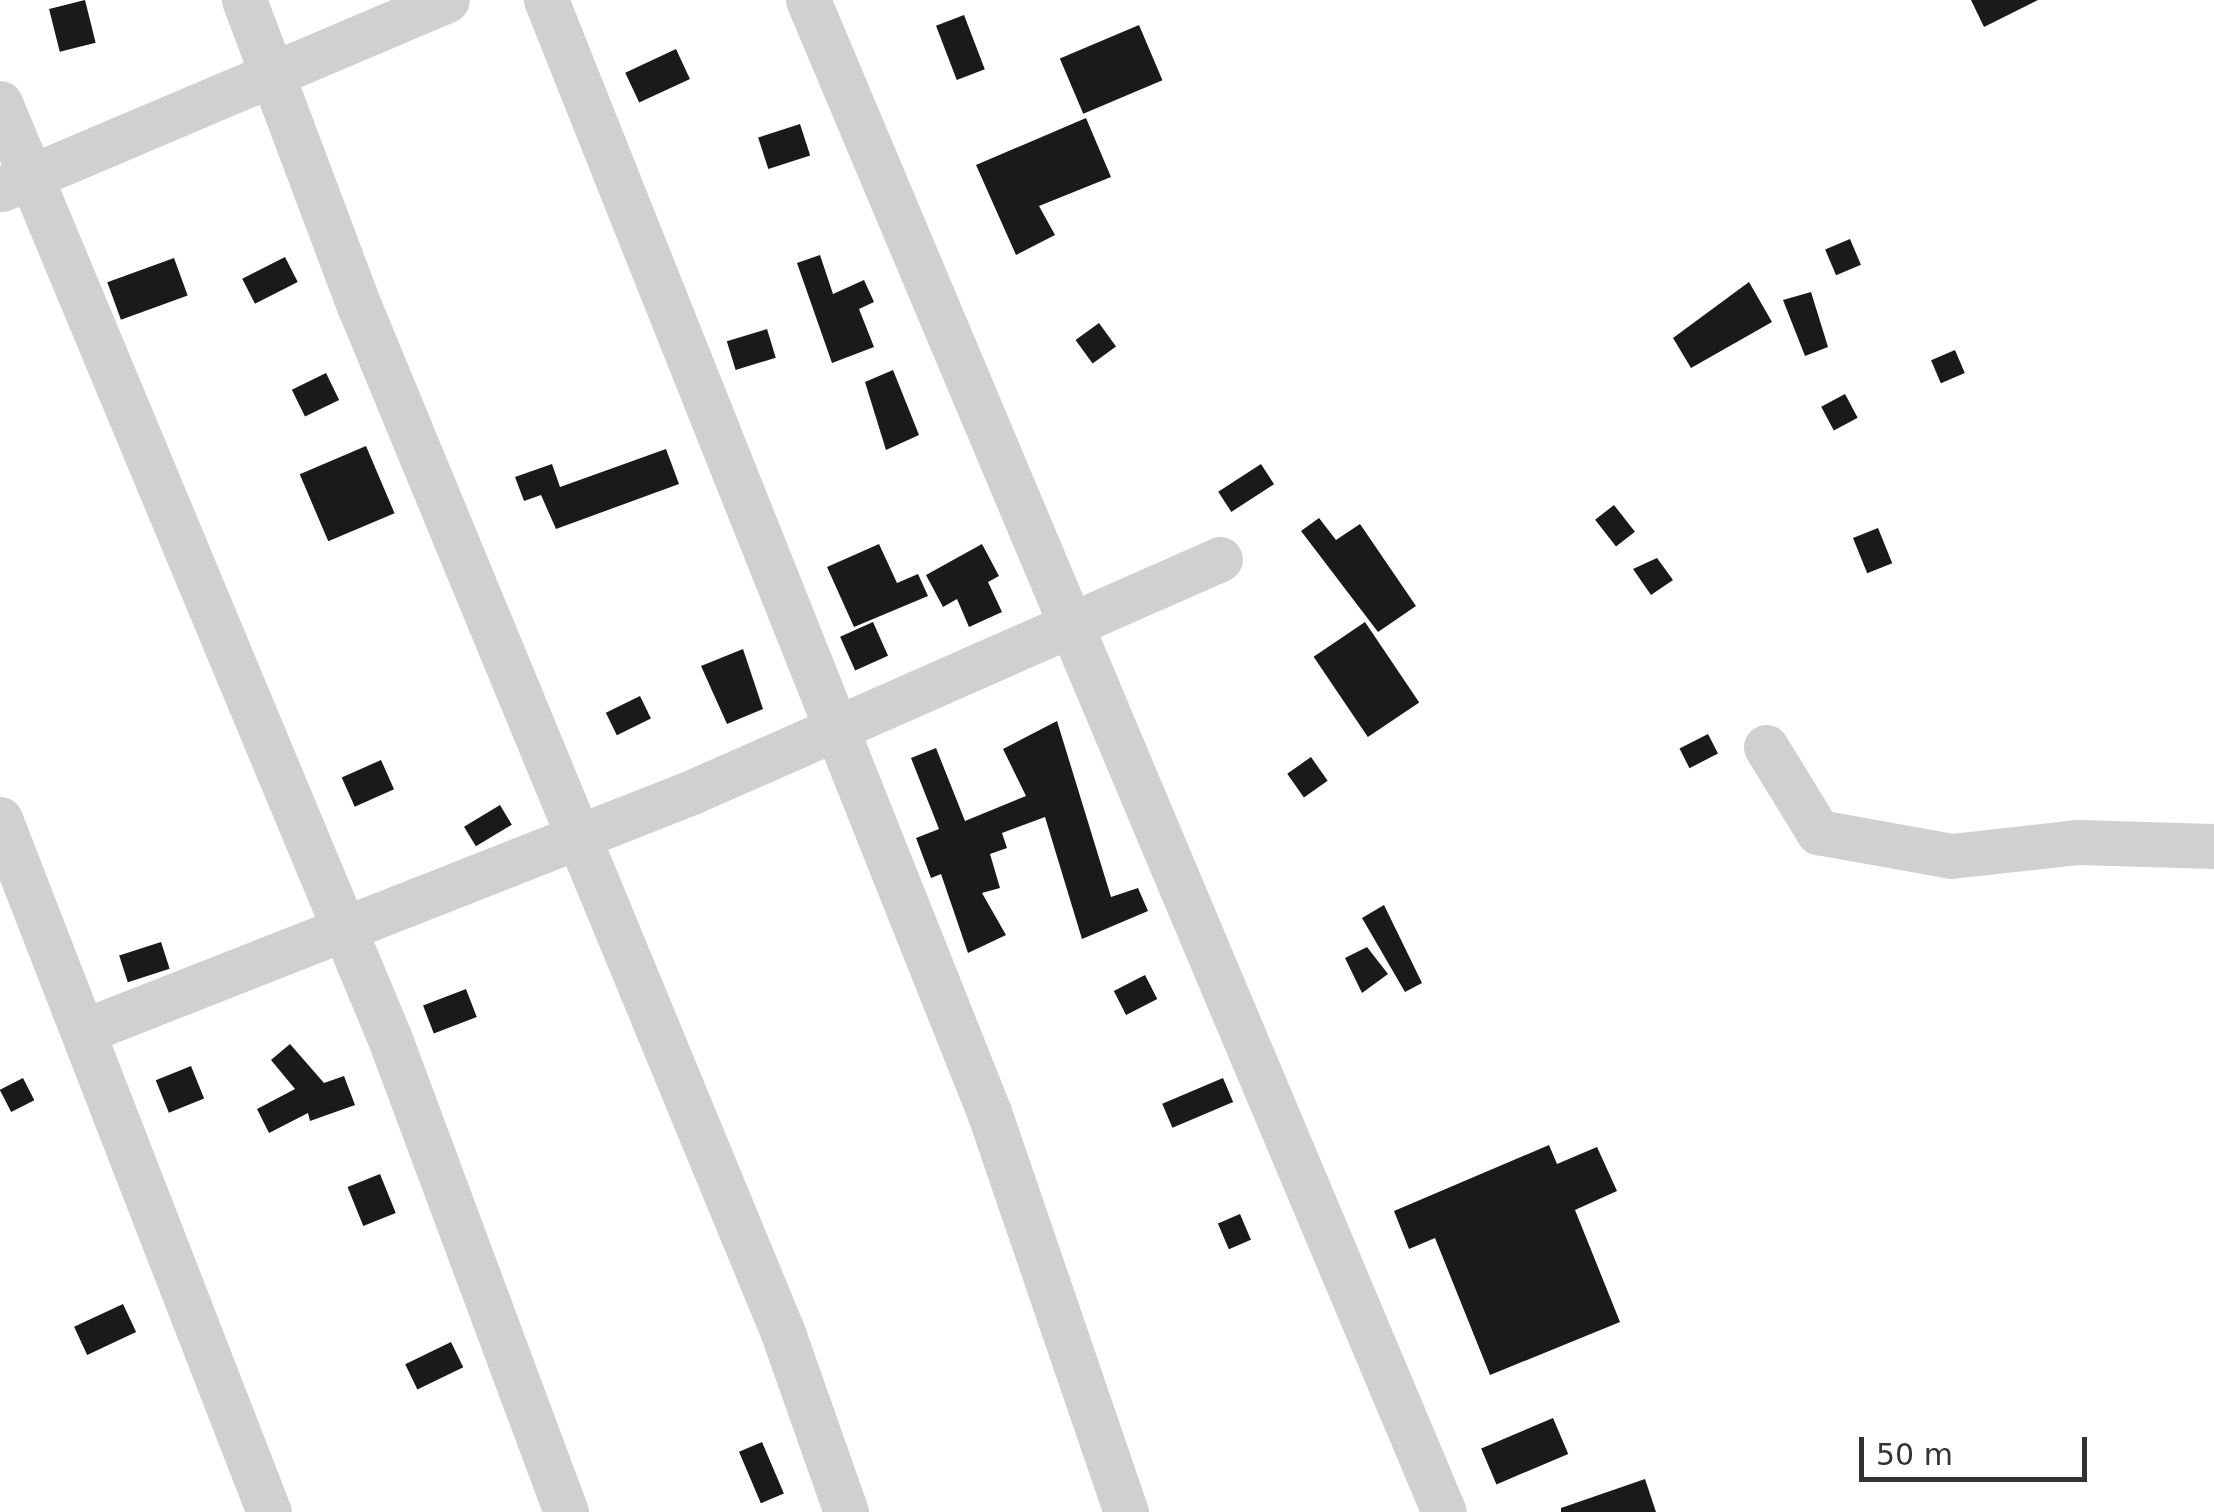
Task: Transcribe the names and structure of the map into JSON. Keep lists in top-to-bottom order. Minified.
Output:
{"scale_bar":"50 m"}
